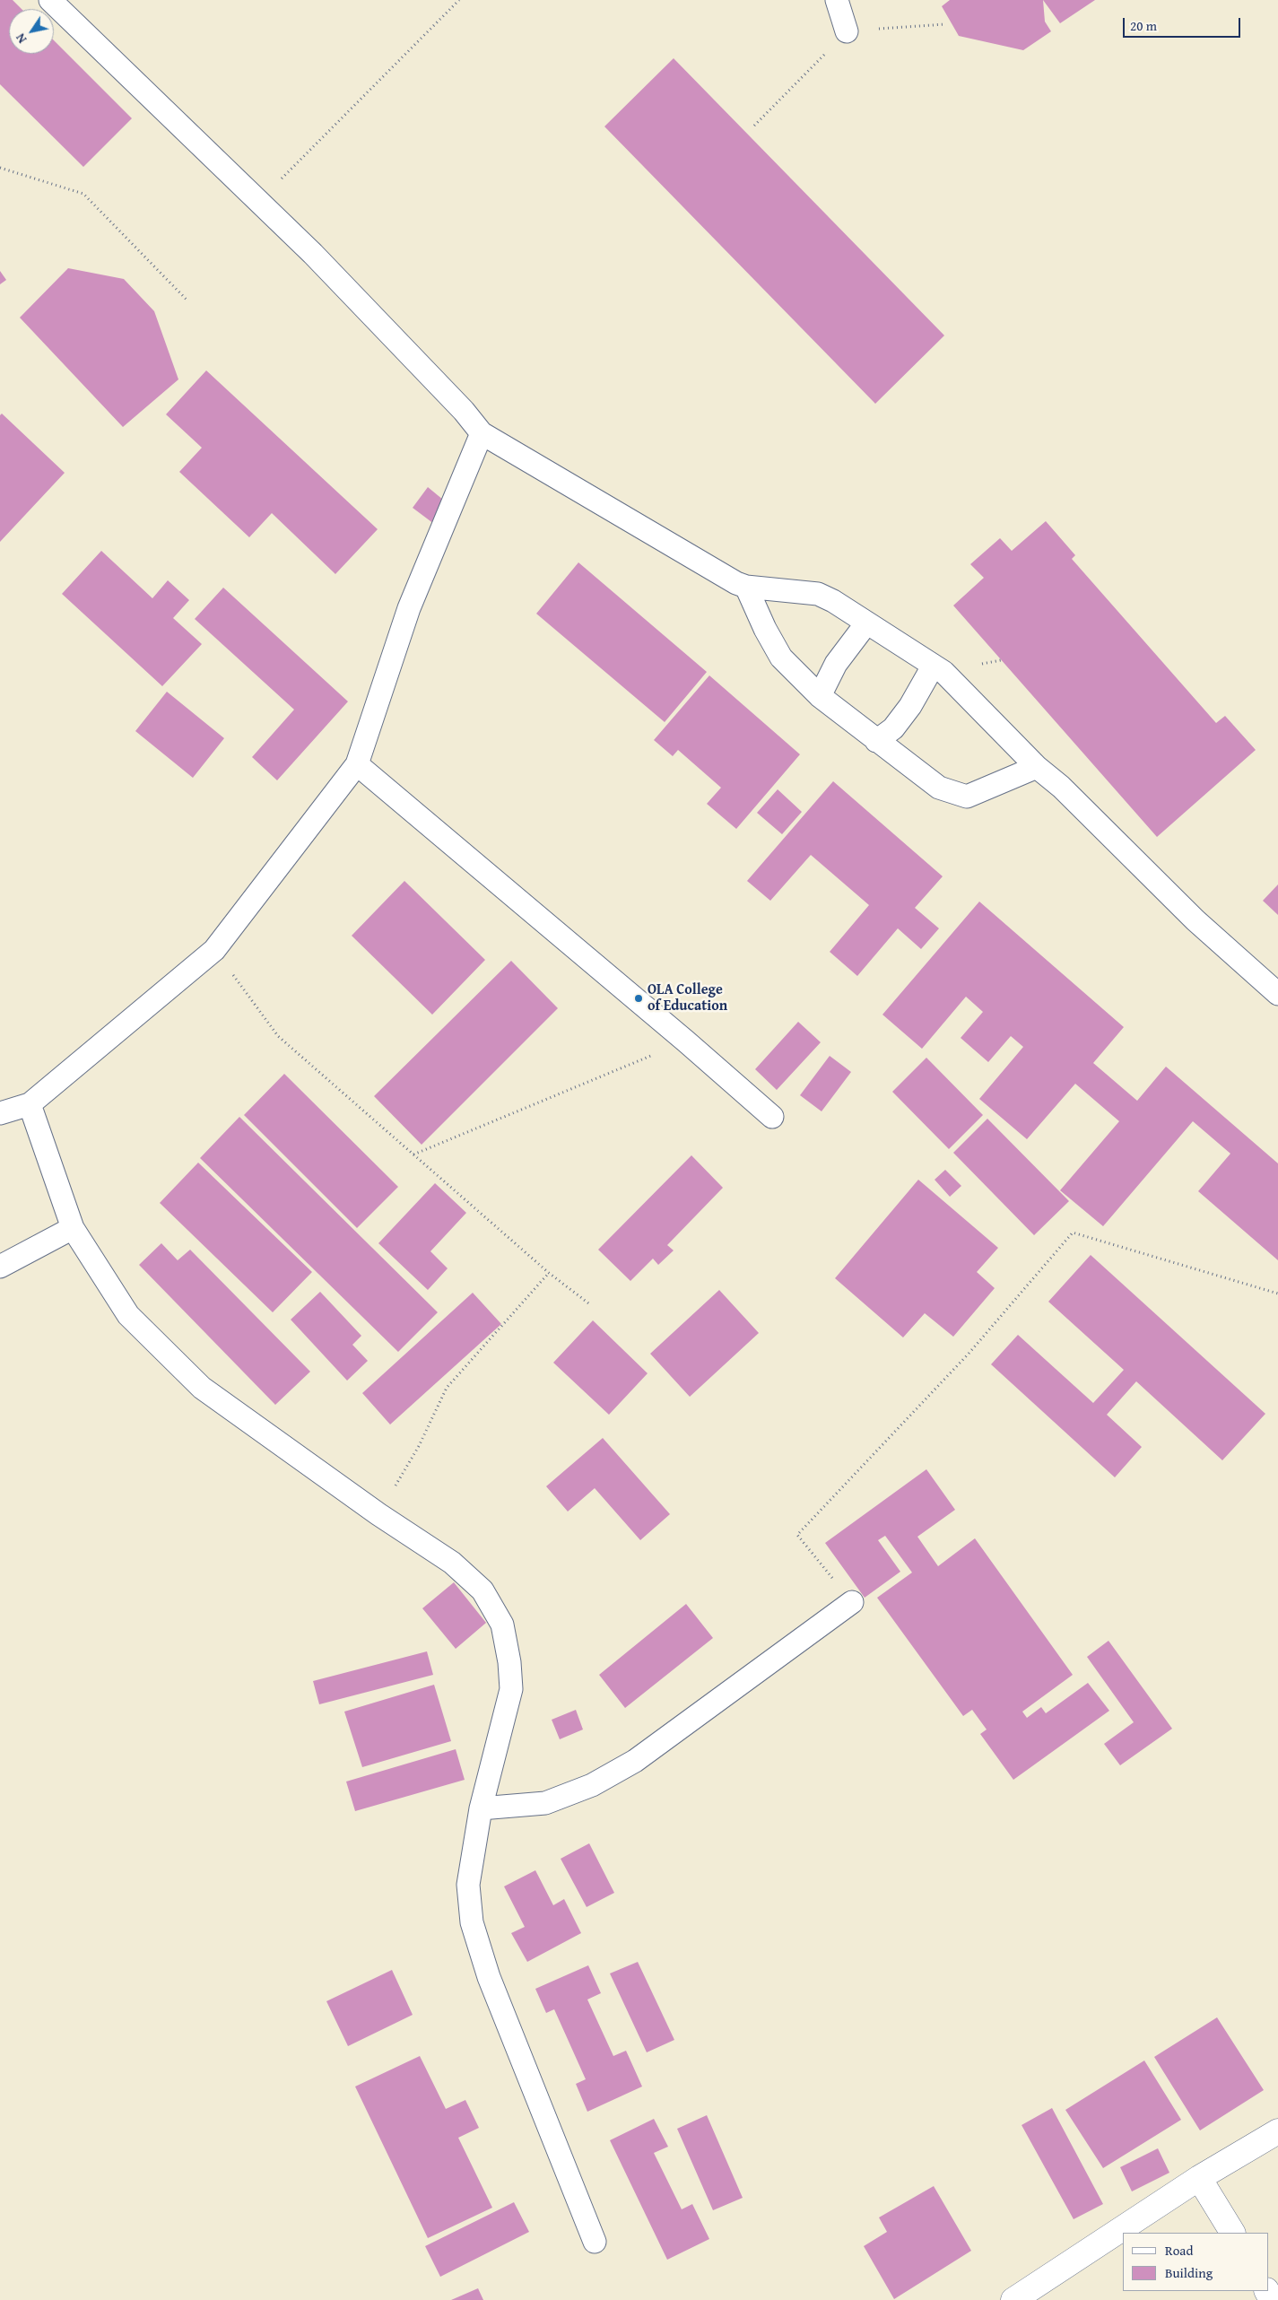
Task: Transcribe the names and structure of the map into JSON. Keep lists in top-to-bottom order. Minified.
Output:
{"places":["OLA College of Education"],"legend":["Road","Building"],"scale_bar":"20 m","north":"bottom left"}
